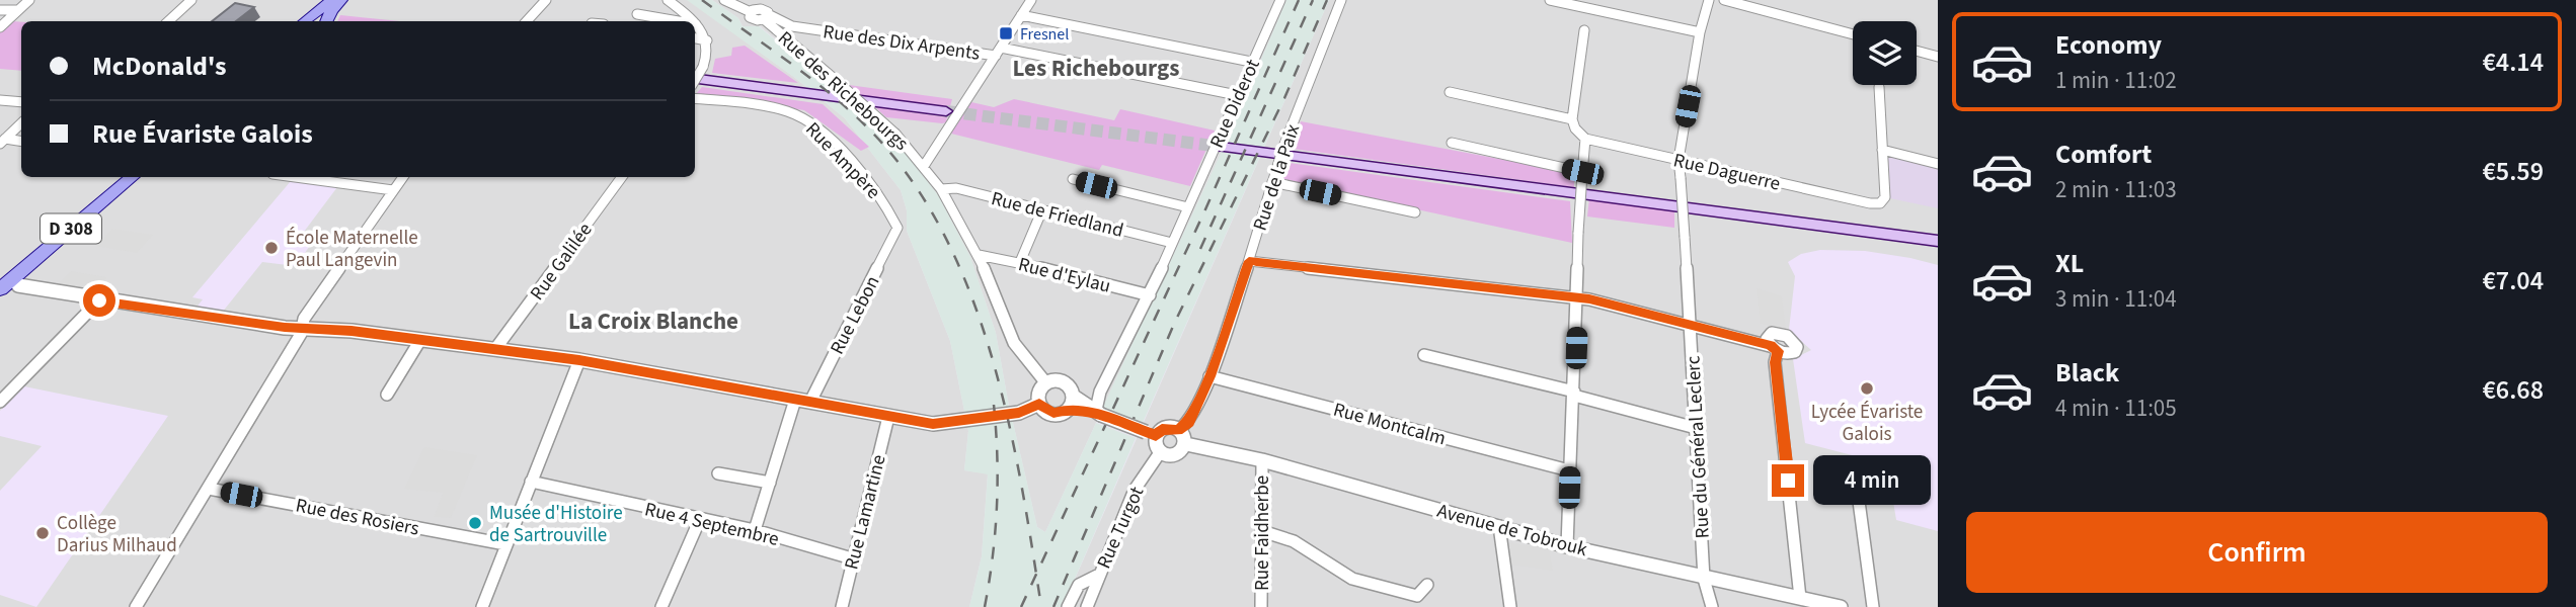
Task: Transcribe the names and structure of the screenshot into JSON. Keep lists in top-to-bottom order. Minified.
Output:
{"streets":{"main road":["D 308"],"street":["Rue des Dix Arpents","Rue des Richebourgs","Rue Diderot","Rue Ampère","Rue Daguerre","Rue de la Paix","Rue de Friedland","Rue Galilée","Rue d'Eylau","Rue Lebon","Rue Montcalm","Rue du Général Leclerc","Rue Lamartine","Rue des Rosiers","Rue 4 Septembre","Rue Turgot","Avenue de Tobrouk","Rue Faidherbe"]},"crossings":[["Rue des Dix Arpents","Rue des Richebourgs"],["Rue des Dix Arpents","Rue Diderot"],["Rue des Richebourgs","Rue de Friedland"],["Rue des Richebourgs","Rue d'Eylau"],["Rue Diderot","Rue de Friedland"],["Rue Diderot","Rue d'Eylau"],["Rue Ampère","Rue Lebon"],["Rue Daguerre","Rue du Général Leclerc"],["Rue de la Paix","Rue Montcalm"],["Rue de la Paix","Rue Turgot"],["Rue de la Paix","Avenue de Tobrouk"],["Rue Lebon","Rue 4 Septembre"],["Rue du Général Leclerc","Avenue de Tobrouk"],["Rue Lamartine","Rue 4 Septembre"],["Rue Turgot","Avenue de Tobrouk"],["Avenue de Tobrouk","Rue Faidherbe"]],"districts":["Les Richebourgs","La Croix Blanche"],"places":{"transit":["Fresnel"],"other":["École Maternelle Paul Langevin","Lycée Évariste Galois","Musée d'Histoire de Sartrouville","Collège Darius Milhaud"]},"page":{"list":[{"name":"Economy","note":"1 min · 11:02","value":"€4.14"},{"name":"Comfort","note":"2 min · 11:03","value":"€5.59"},{"name":"XL","note":"3 min · 11:04","value":"€7.04"},{"name":"Black","note":"4 min · 11:05","value":"€6.68"}],"banner":["McDonald's","Rue Évariste Galois"],"bubble":"4 min","buttons":"Confirm"}}
